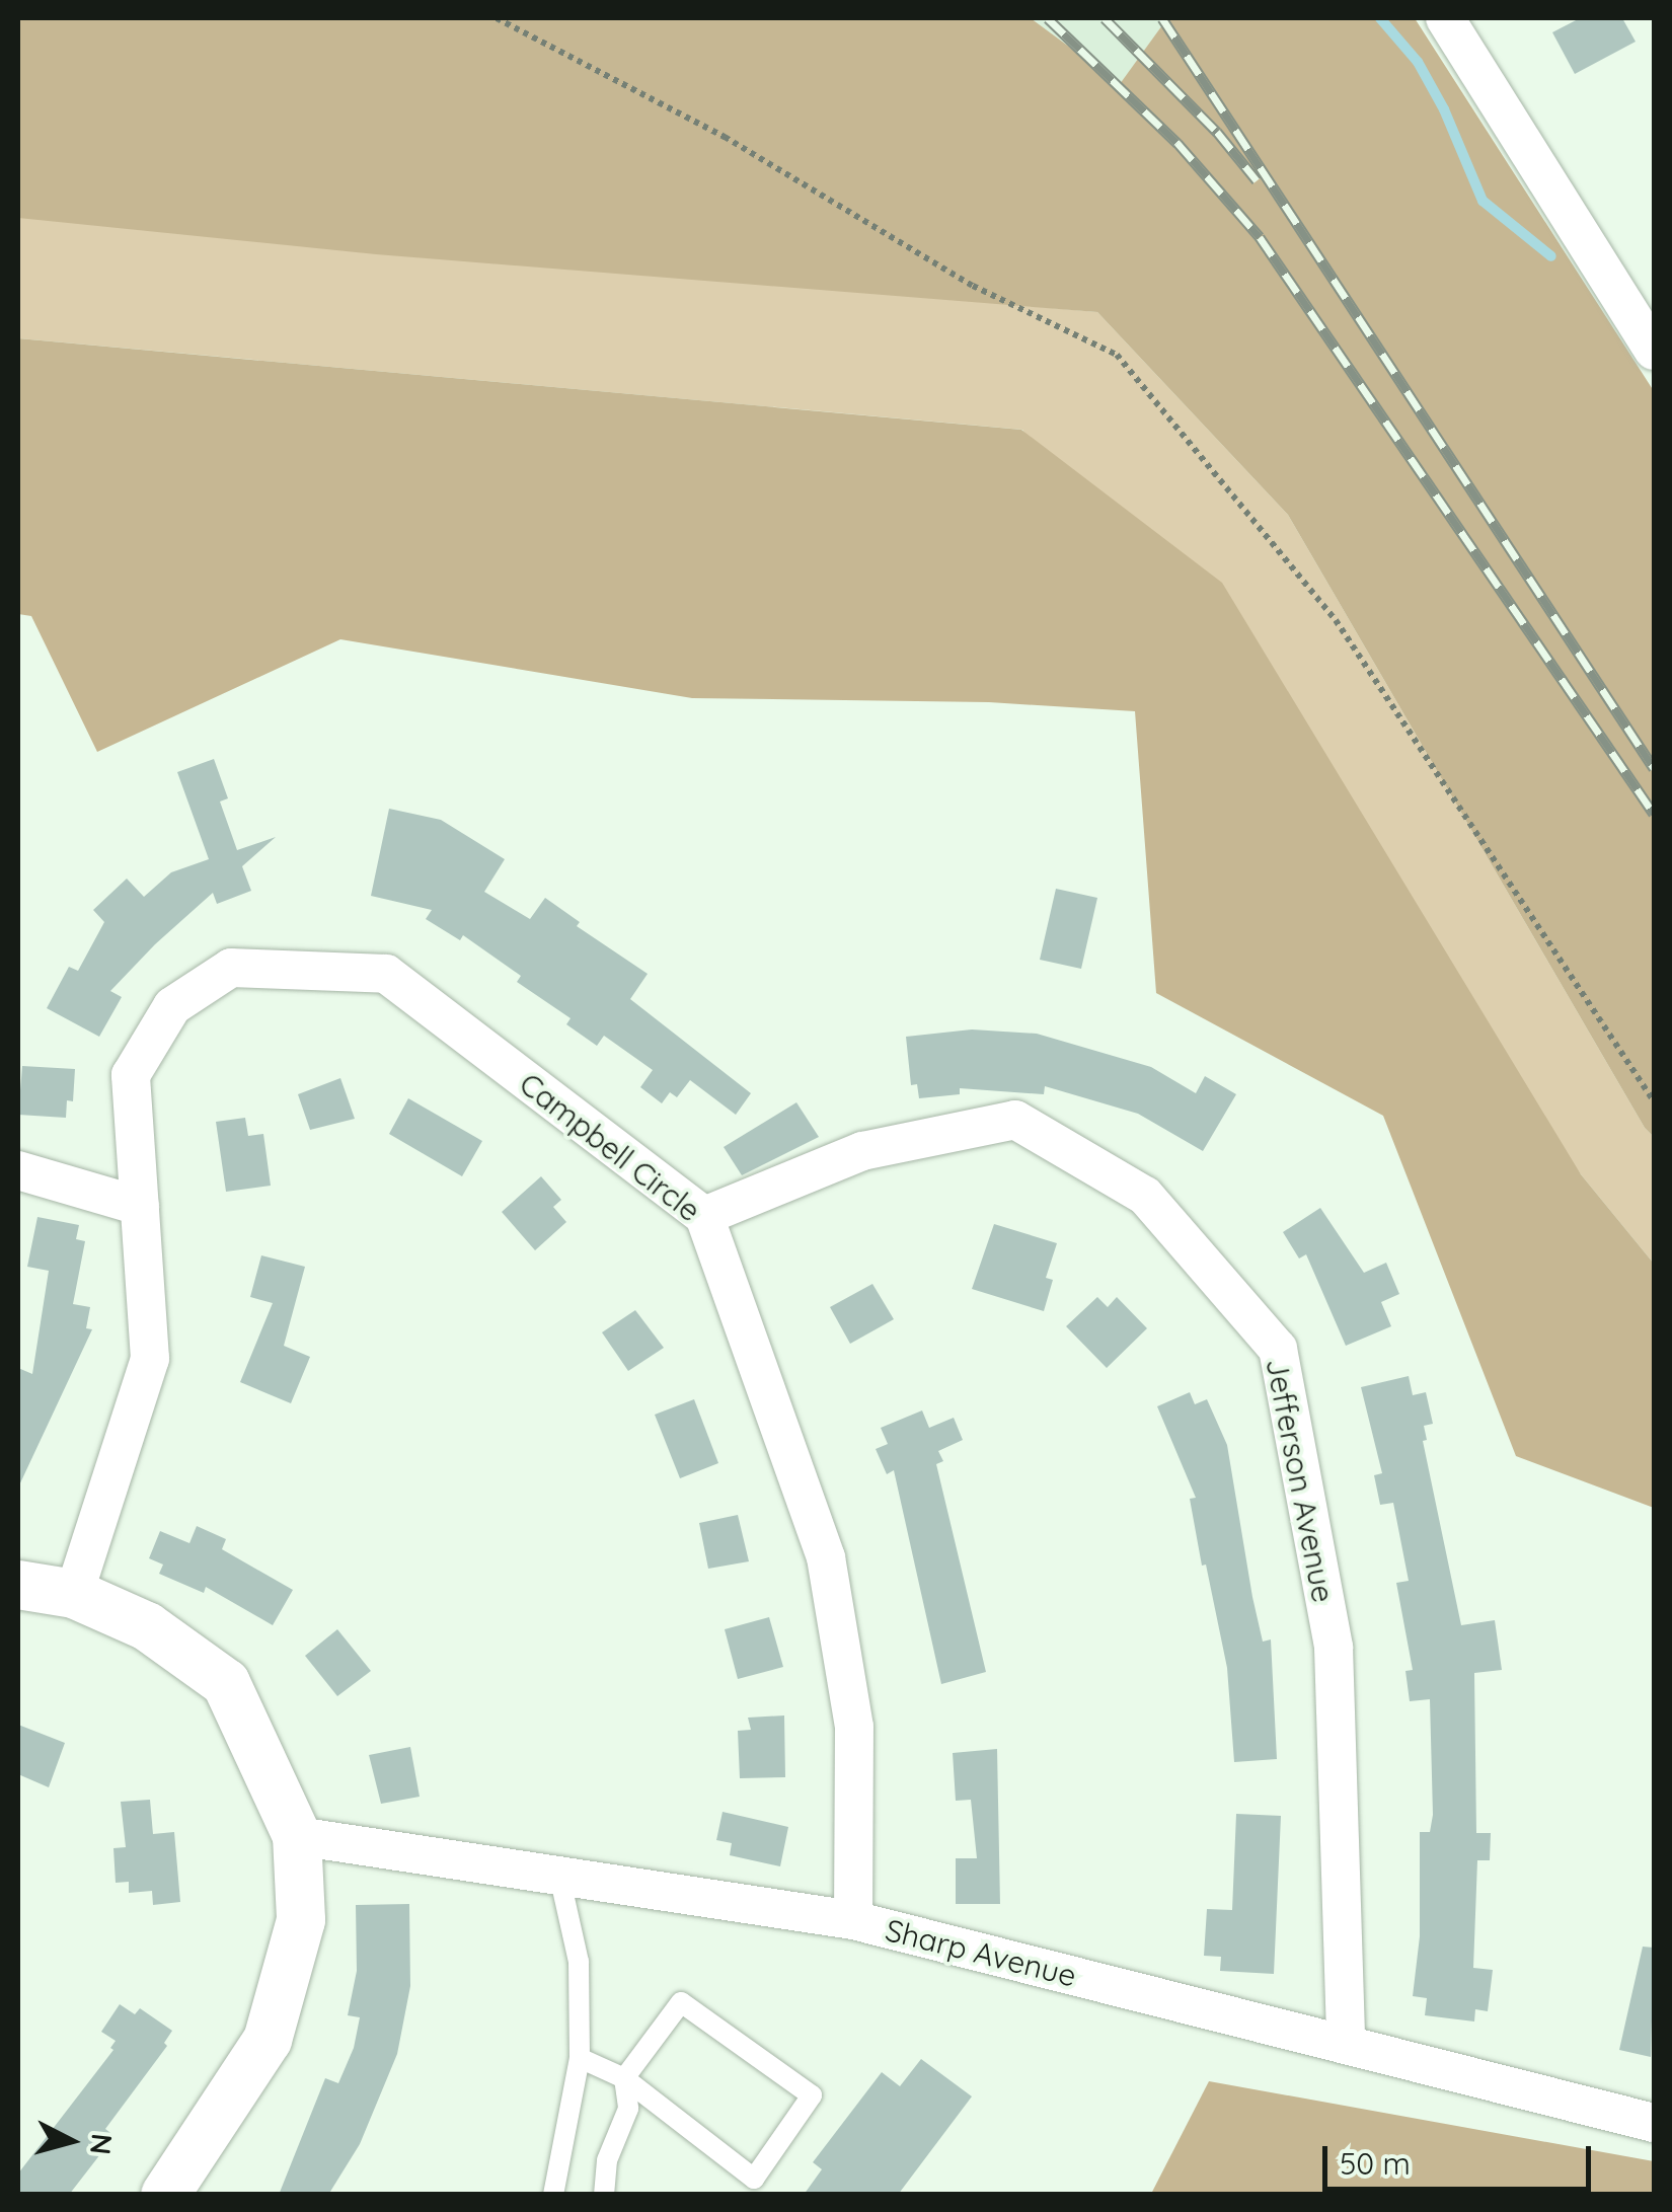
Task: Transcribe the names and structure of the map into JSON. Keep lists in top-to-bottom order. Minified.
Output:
{"streets":{"street":["Campbell Circle","Jefferson Avenue","Sharp Avenue"]},"crossings":[["Campbell Circle","Jefferson Avenue"],["Campbell Circle","Sharp Avenue"],["Jefferson Avenue","Sharp Avenue"]],"scale_bar":"50 m","north":"right"}
